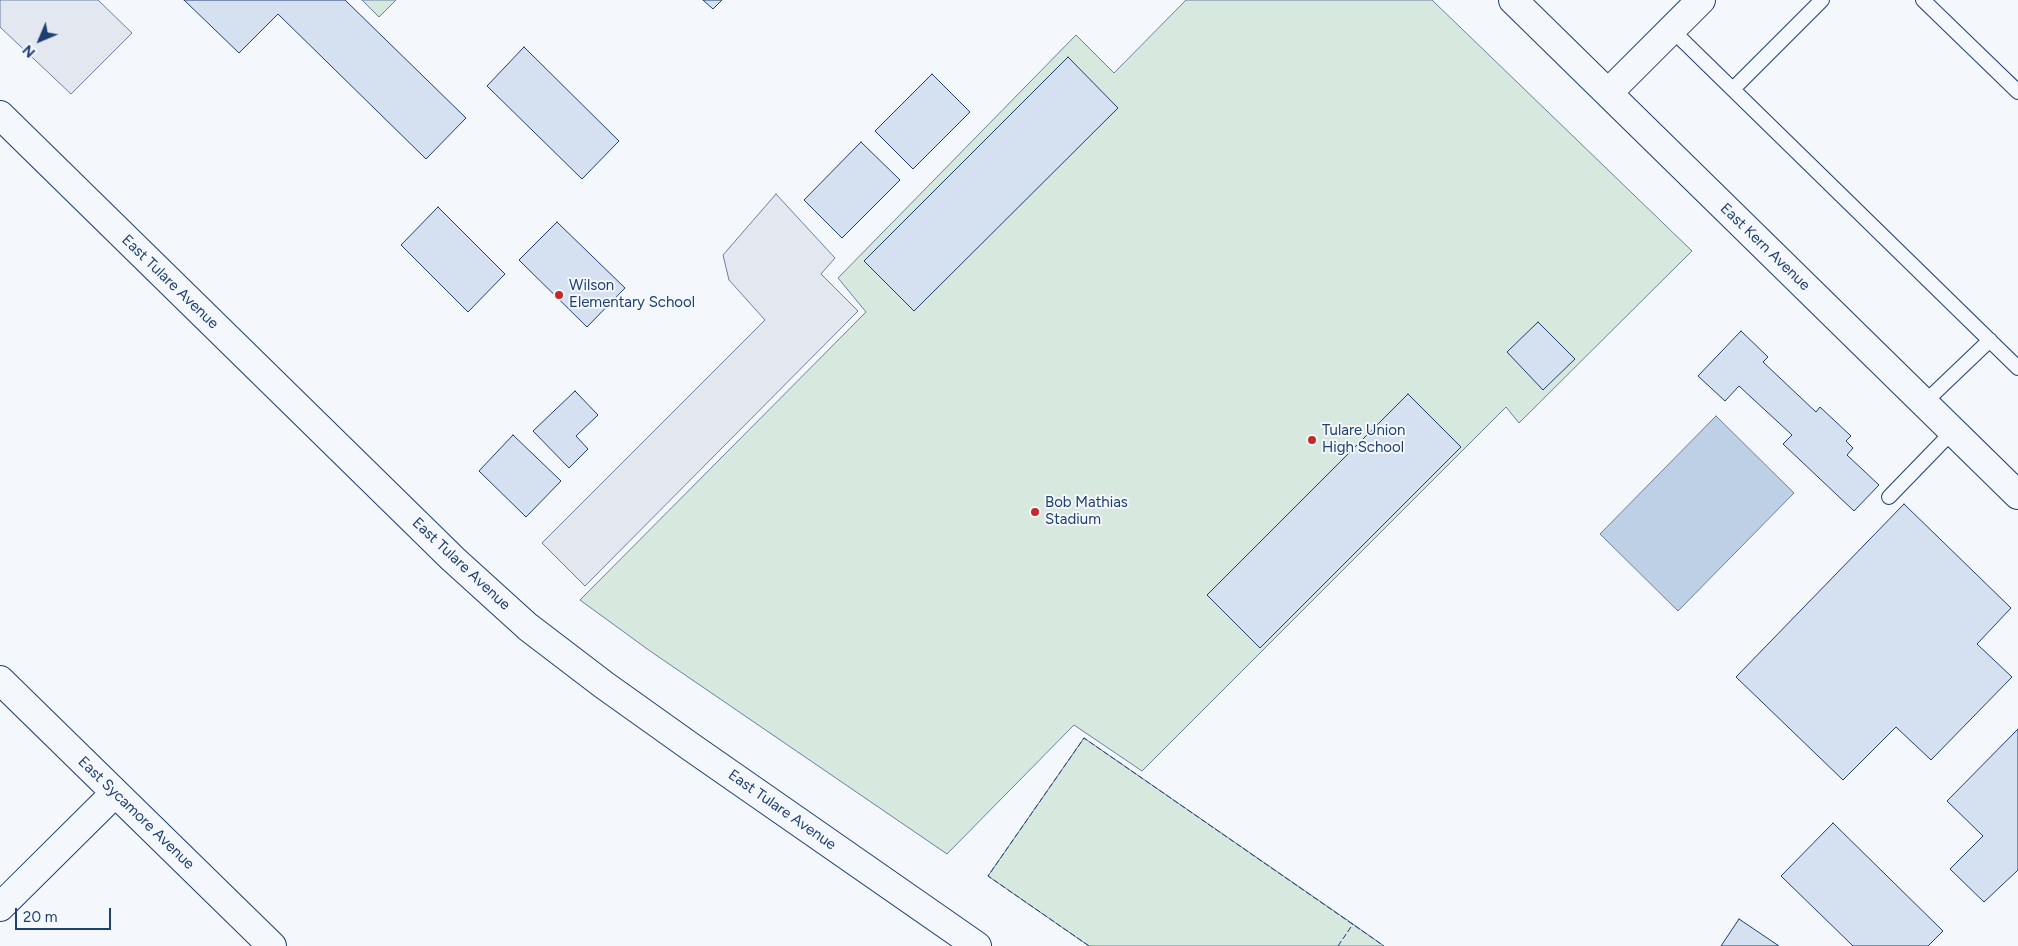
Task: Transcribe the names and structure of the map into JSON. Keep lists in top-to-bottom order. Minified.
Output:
{"streets":{"street":["East Kern Avenue","East Tulare Avenue","East Sycamore Avenue"]},"places":["Wilson Elementary School","Tulare Union High School","Bob Mathias Stadium"],"scale_bar":"20 m","north":"bottom left"}
